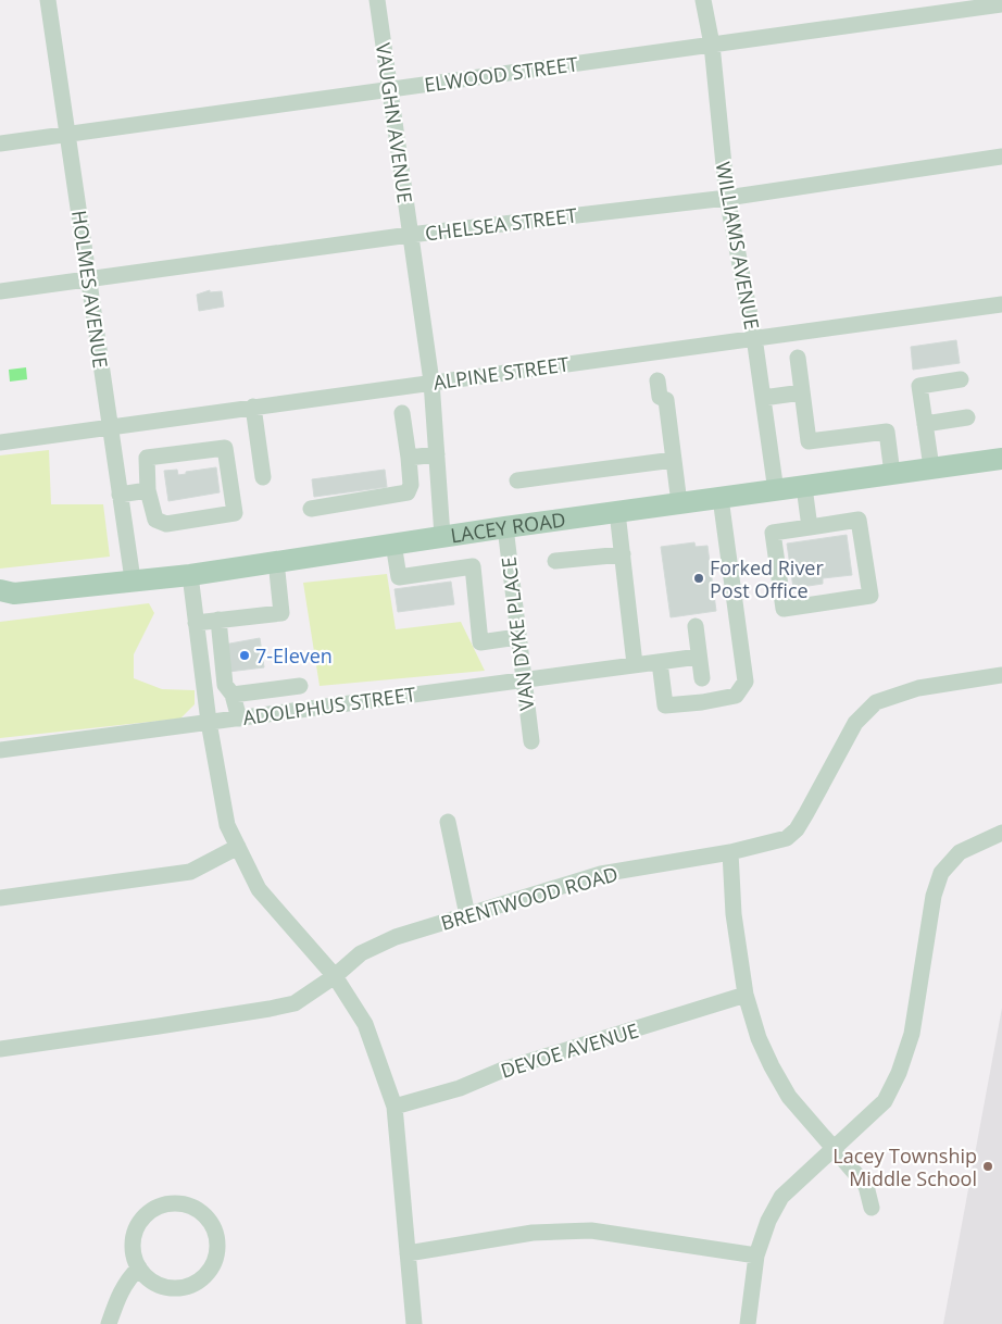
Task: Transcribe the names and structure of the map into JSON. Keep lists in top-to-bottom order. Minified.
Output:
{"streets":{"main road":["LACEY ROAD"],"street":["ELWOOD STREET","VAUGHN AVENUE","CHELSEA STREET","WILLIAMS AVENUE","HOLMES AVENUE","ALPINE STREET","VAN DYKE PLACE","ADOLPHUS STREET","BRENTWOOD ROAD","DEVOE AVENUE"]},"crossings":[["ELWOOD STREET","VAUGHN AVENUE"],["ELWOOD STREET","WILLIAMS AVENUE"],["ELWOOD STREET","HOLMES AVENUE"],["VAUGHN AVENUE","CHELSEA STREET"],["VAUGHN AVENUE","ALPINE STREET"],["VAUGHN AVENUE","LACEY ROAD"],["CHELSEA STREET","WILLIAMS AVENUE"],["CHELSEA STREET","HOLMES AVENUE"],["WILLIAMS AVENUE","ALPINE STREET"],["WILLIAMS AVENUE","LACEY ROAD"],["HOLMES AVENUE","ALPINE STREET"],["HOLMES AVENUE","LACEY ROAD"],["LACEY ROAD","VAN DYKE PLACE"],["VAN DYKE PLACE","ADOLPHUS STREET"]],"places":["Forked River Post Office","7-Eleven","Lacey Township Middle School"]}
